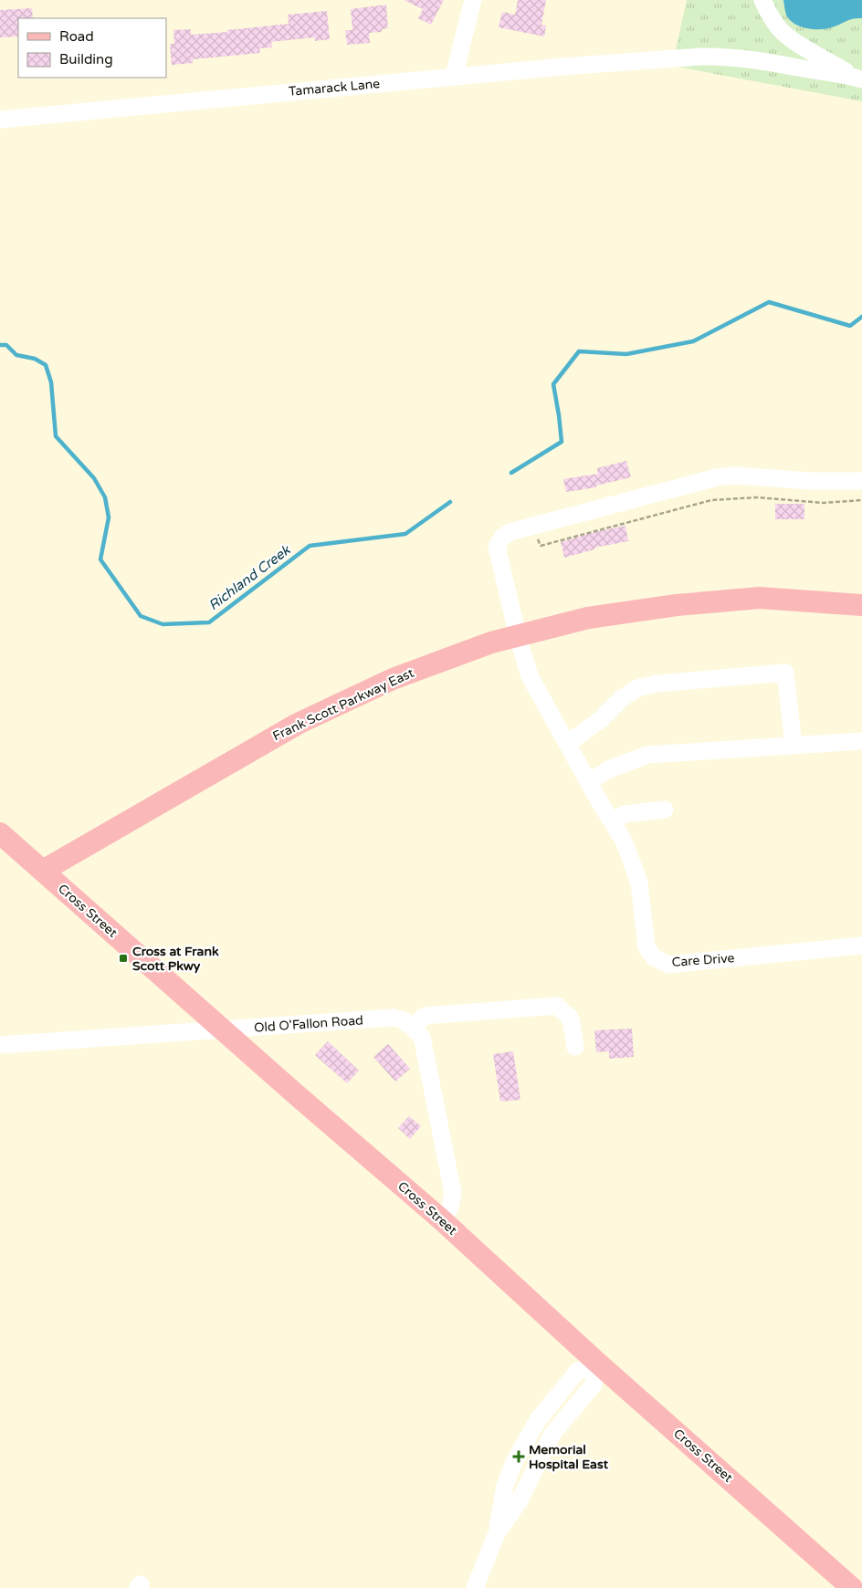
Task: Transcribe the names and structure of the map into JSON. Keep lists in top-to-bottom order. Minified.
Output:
{"streets":{"main road":["Frank Scott Parkway East","Cross Street"],"street":["Tamarack Lane","Care Drive","Old O'Fallon Road"]},"crossings":[["Frank Scott Parkway East","Cross Street"],["Frank Scott Parkway East","Care Drive"],["Cross Street","Old O'Fallon Road"]],"water":["Richland Creek"],"places":{"transit":["Cross at Frank Scott Pkwy"],"health":["Memorial Hospital East"]},"legend":["Road","Building"]}
